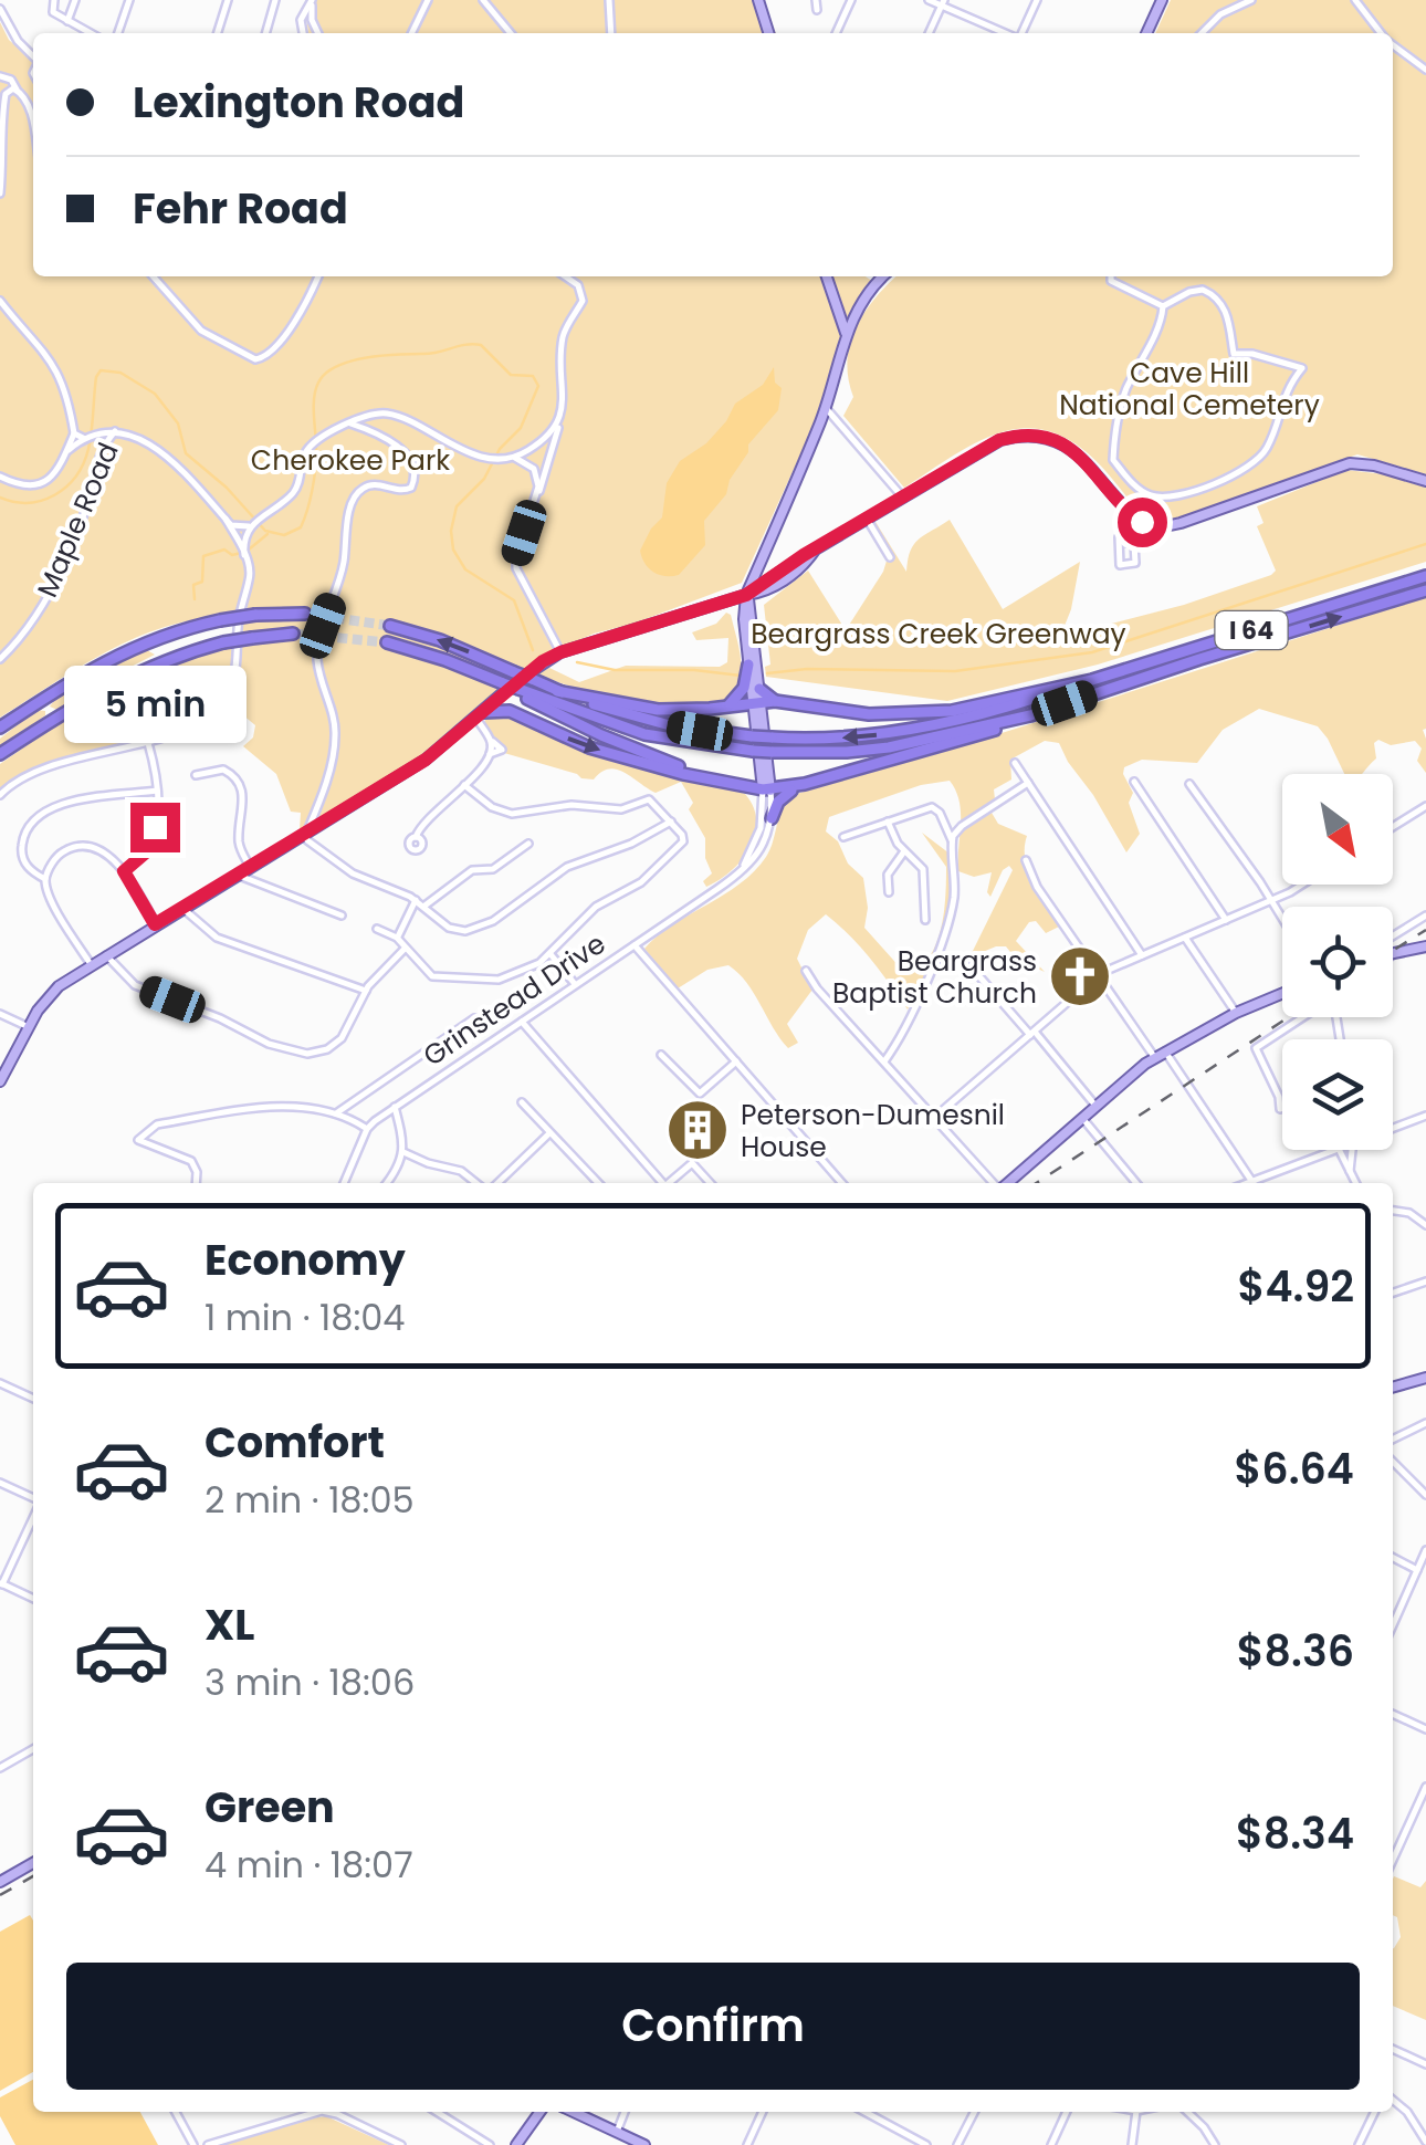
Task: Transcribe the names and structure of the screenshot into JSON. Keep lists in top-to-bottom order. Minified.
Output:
{"streets":{"highway":["I 64"],"main road":["Grinstead Drive"],"street":["Maple Road"]},"parks":["Cave Hill National Cemetery","Cherokee Park","Beargrass Creek Greenway"],"places":{"church":["Beargrass Baptist Church"],"building":["Peterson-Dumesnil House"]},"north":"bottom right","page":{"banner":["Lexington Road","Fehr Road"],"bubble":"5 min","list":[{"name":"Economy","note":"1 min · 18:04","value":"$4.92"},{"name":"Comfort","note":"2 min · 18:05","value":"$6.64"},{"name":"XL","note":"3 min · 18:06","value":"$8.36"},{"name":"Green","note":"4 min · 18:07","value":"$8.34"}],"buttons":"Confirm"}}
